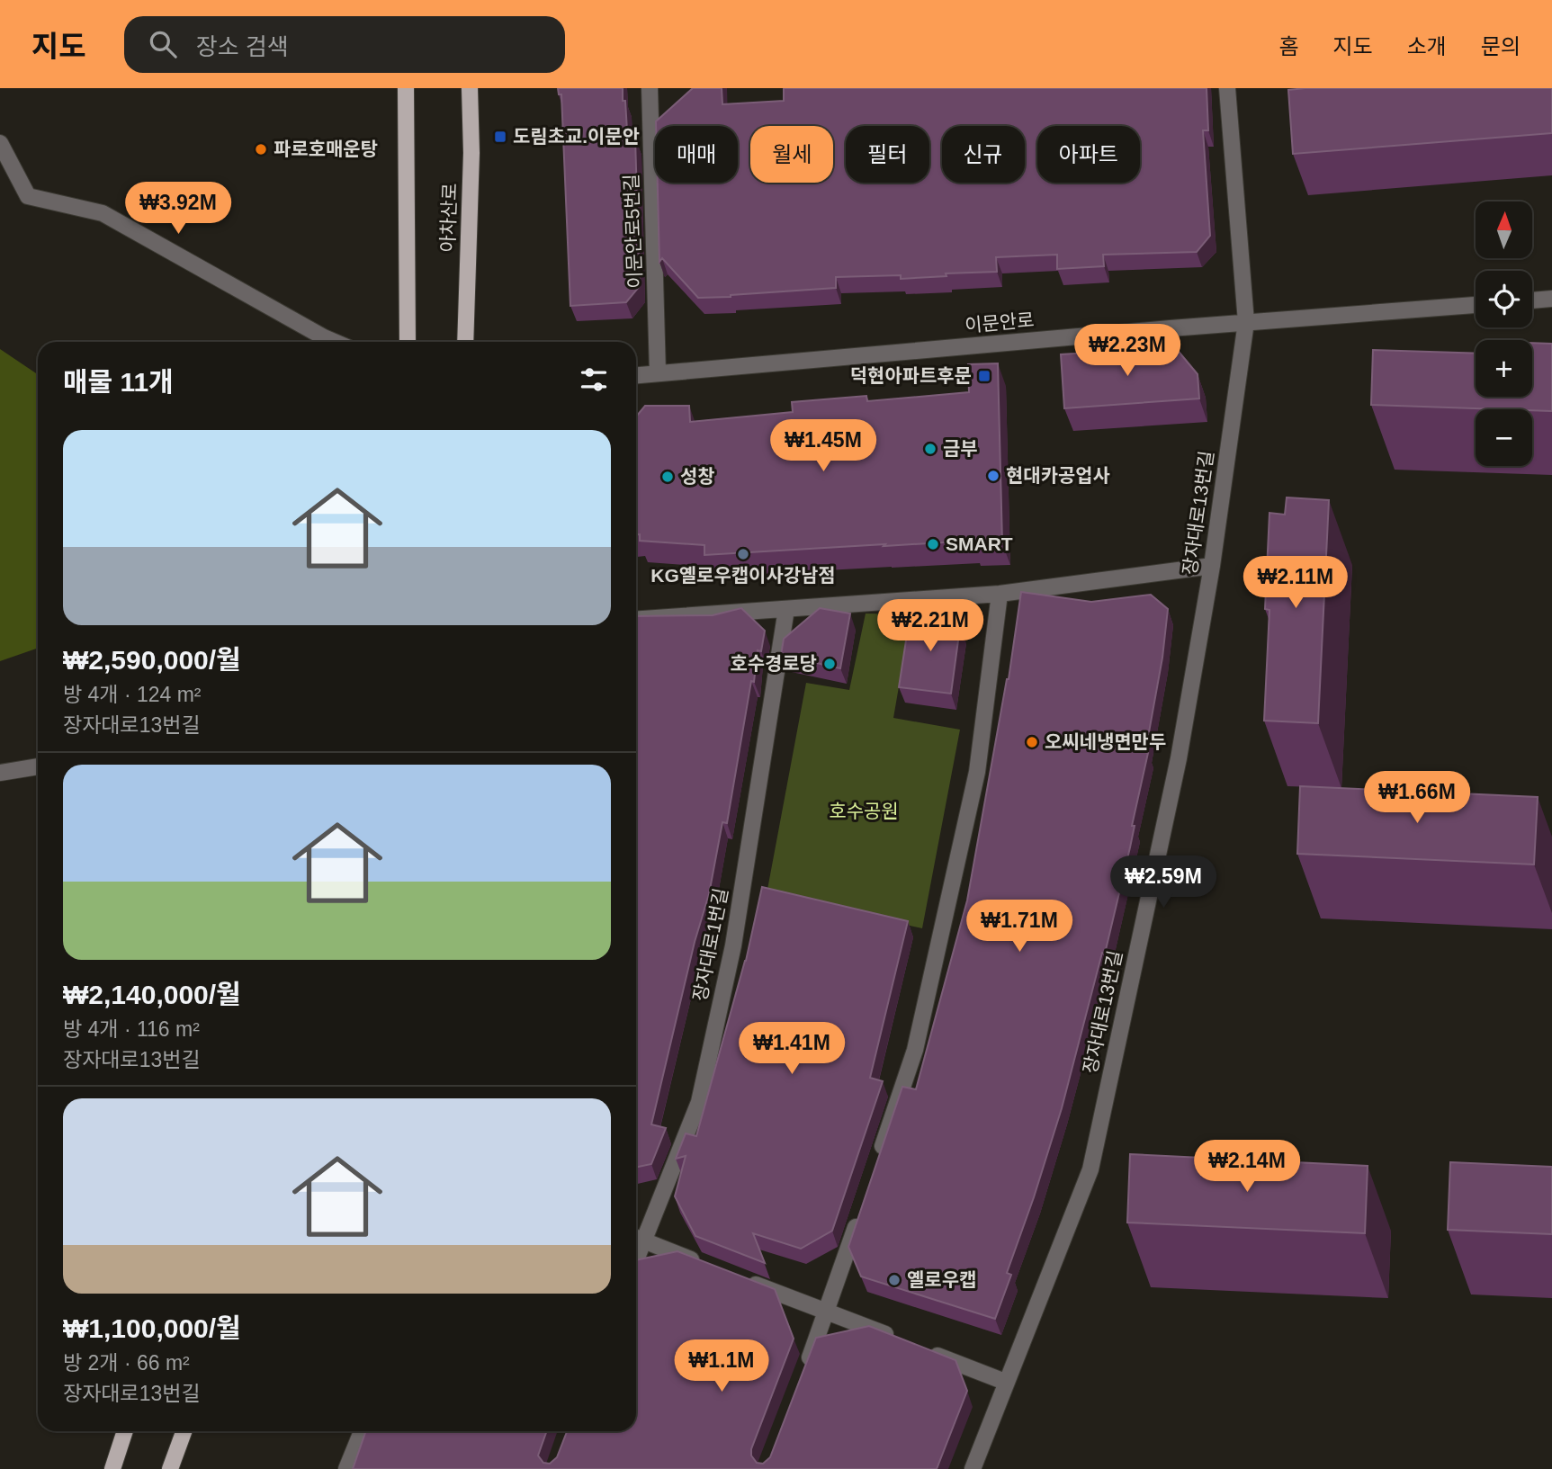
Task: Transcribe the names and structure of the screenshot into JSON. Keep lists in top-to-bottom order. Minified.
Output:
{"streets":{"main road":["아차산로"],"street":["이문안로5번길","이문안로","장자대로13번길","장자대로1번길"]},"crossings":[["이문안로5번길","이문안로"],["이문안로","장자대로13번길"]],"parks":["호수공원"],"places":{"transit":["도림초교.이문안","덕현아파트후문"],"other":["파로호매운탕","금부","현대카공업사","성창","SMART","KG옐로우캡이사강남점","호수경로당","오씨네냉면만두","옐로우캡"]},"north":"top","page":{"header":"지도","search":"장소 검색","nav":["홈","지도","소개","문의"],"chip":["매매","월세","필터","신규","아파트"],"price":["₩3.92M","₩2.23M","₩1.45M","₩2.11M","₩2.21M","₩1.66M","₩2.59M","₩1.71M","₩1.41M","₩2.14M","₩1.1M"],"map_buttons":["+","−"],"heading":"매물 11개","list":[{"name":"₩2,590,000/월","note":"방 4개 · 124 m² · 장자대로13번길"},{"name":"₩2,140,000/월","note":"방 4개 · 116 m² · 장자대로13번길"},{"name":"₩1,100,000/월","note":"방 2개 · 66 m² · 장자대로13번길"}]}}
